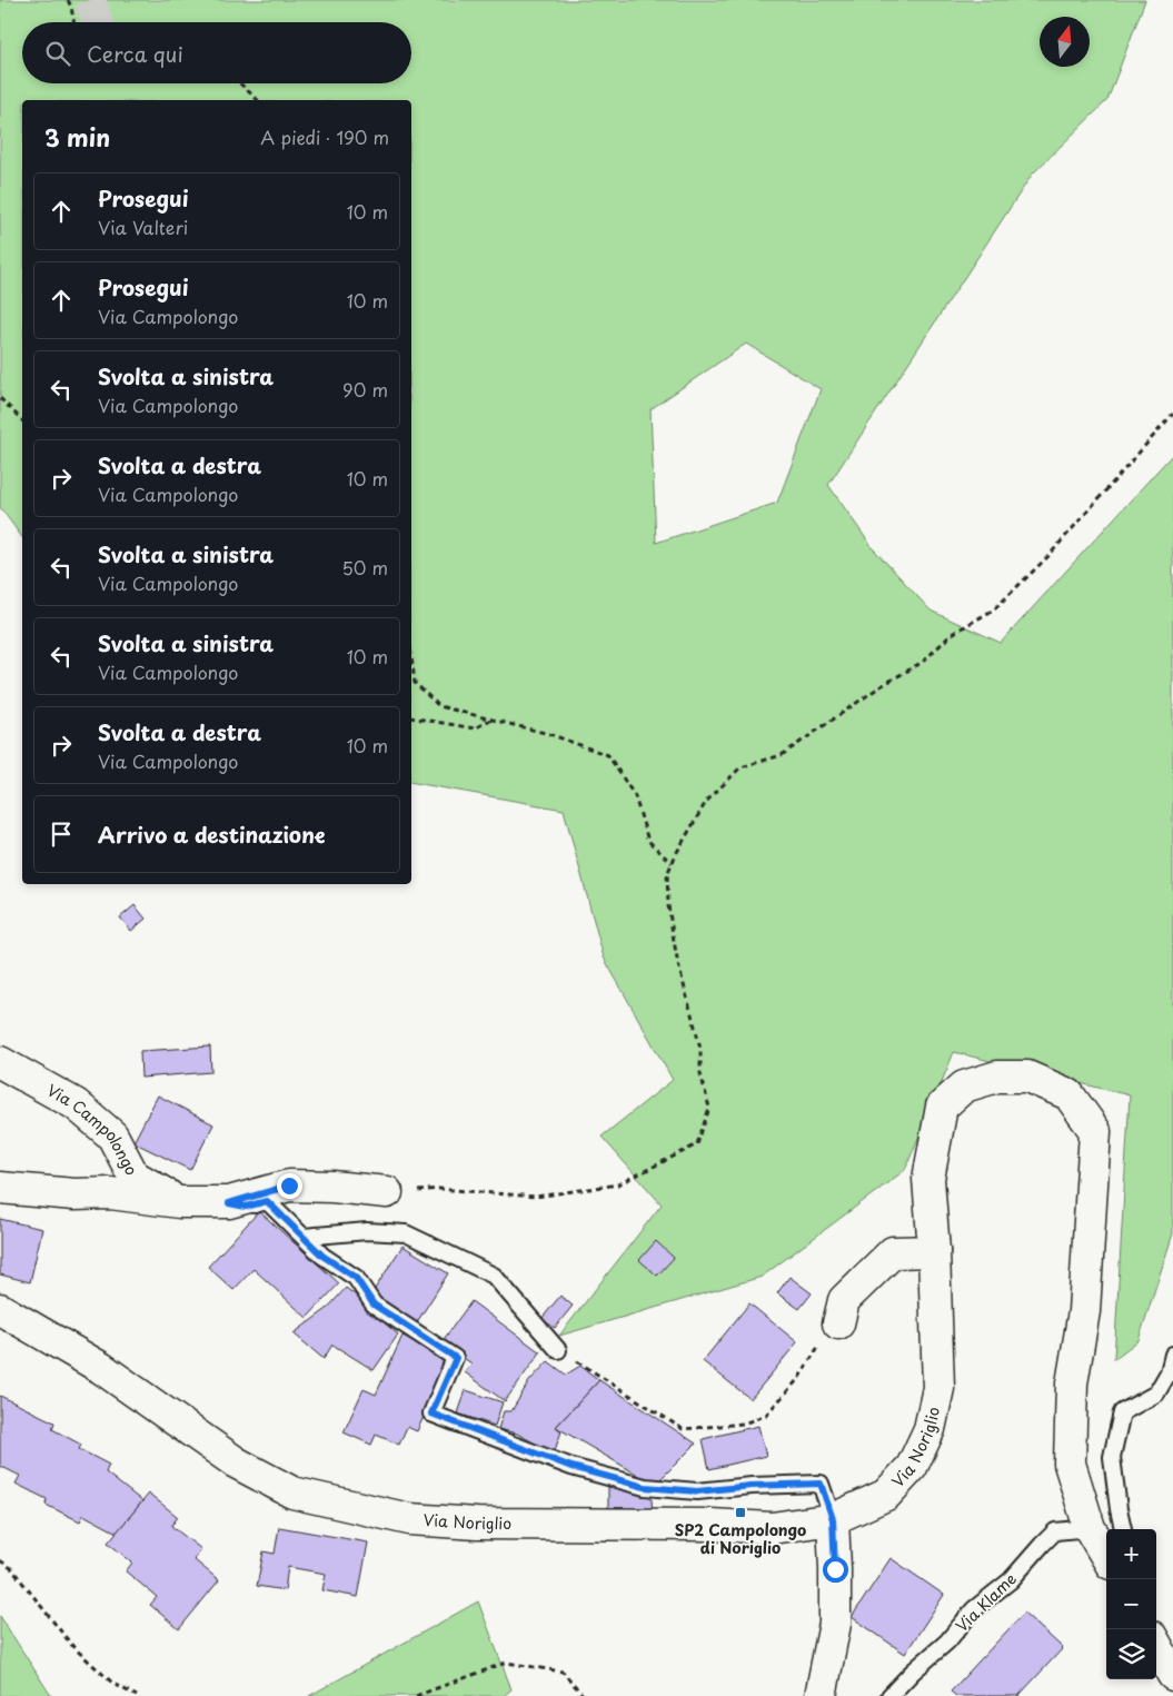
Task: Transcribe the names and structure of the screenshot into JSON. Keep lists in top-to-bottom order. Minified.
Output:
{"streets":{"main road":["Via Campolongo","Via Noriglio"],"lane":["Via Klame"]},"crossings":[["Via Campolongo","Via Noriglio"],["Via Noriglio","Via Klame"]],"places":{"transit":["SP2 Campolongo di Noriglio"]},"north":"top","page":{"search":"Cerca qui","heading":["3 min","A piedi · 190 m"],"list":[["Prosegui","Via Valteri","10 m"],["Prosegui","Via Campolongo","10 m"],["Svolta a sinistra","Via Campolongo","90 m"],["Svolta a destra","Via Campolongo","10 m"],["Svolta a sinistra","Via Campolongo","50 m"],["Svolta a sinistra","Via Campolongo","10 m"],["Svolta a destra","Via Campolongo","10 m"],"Arrivo a destinazione"],"map_buttons":["+","−"]}}
